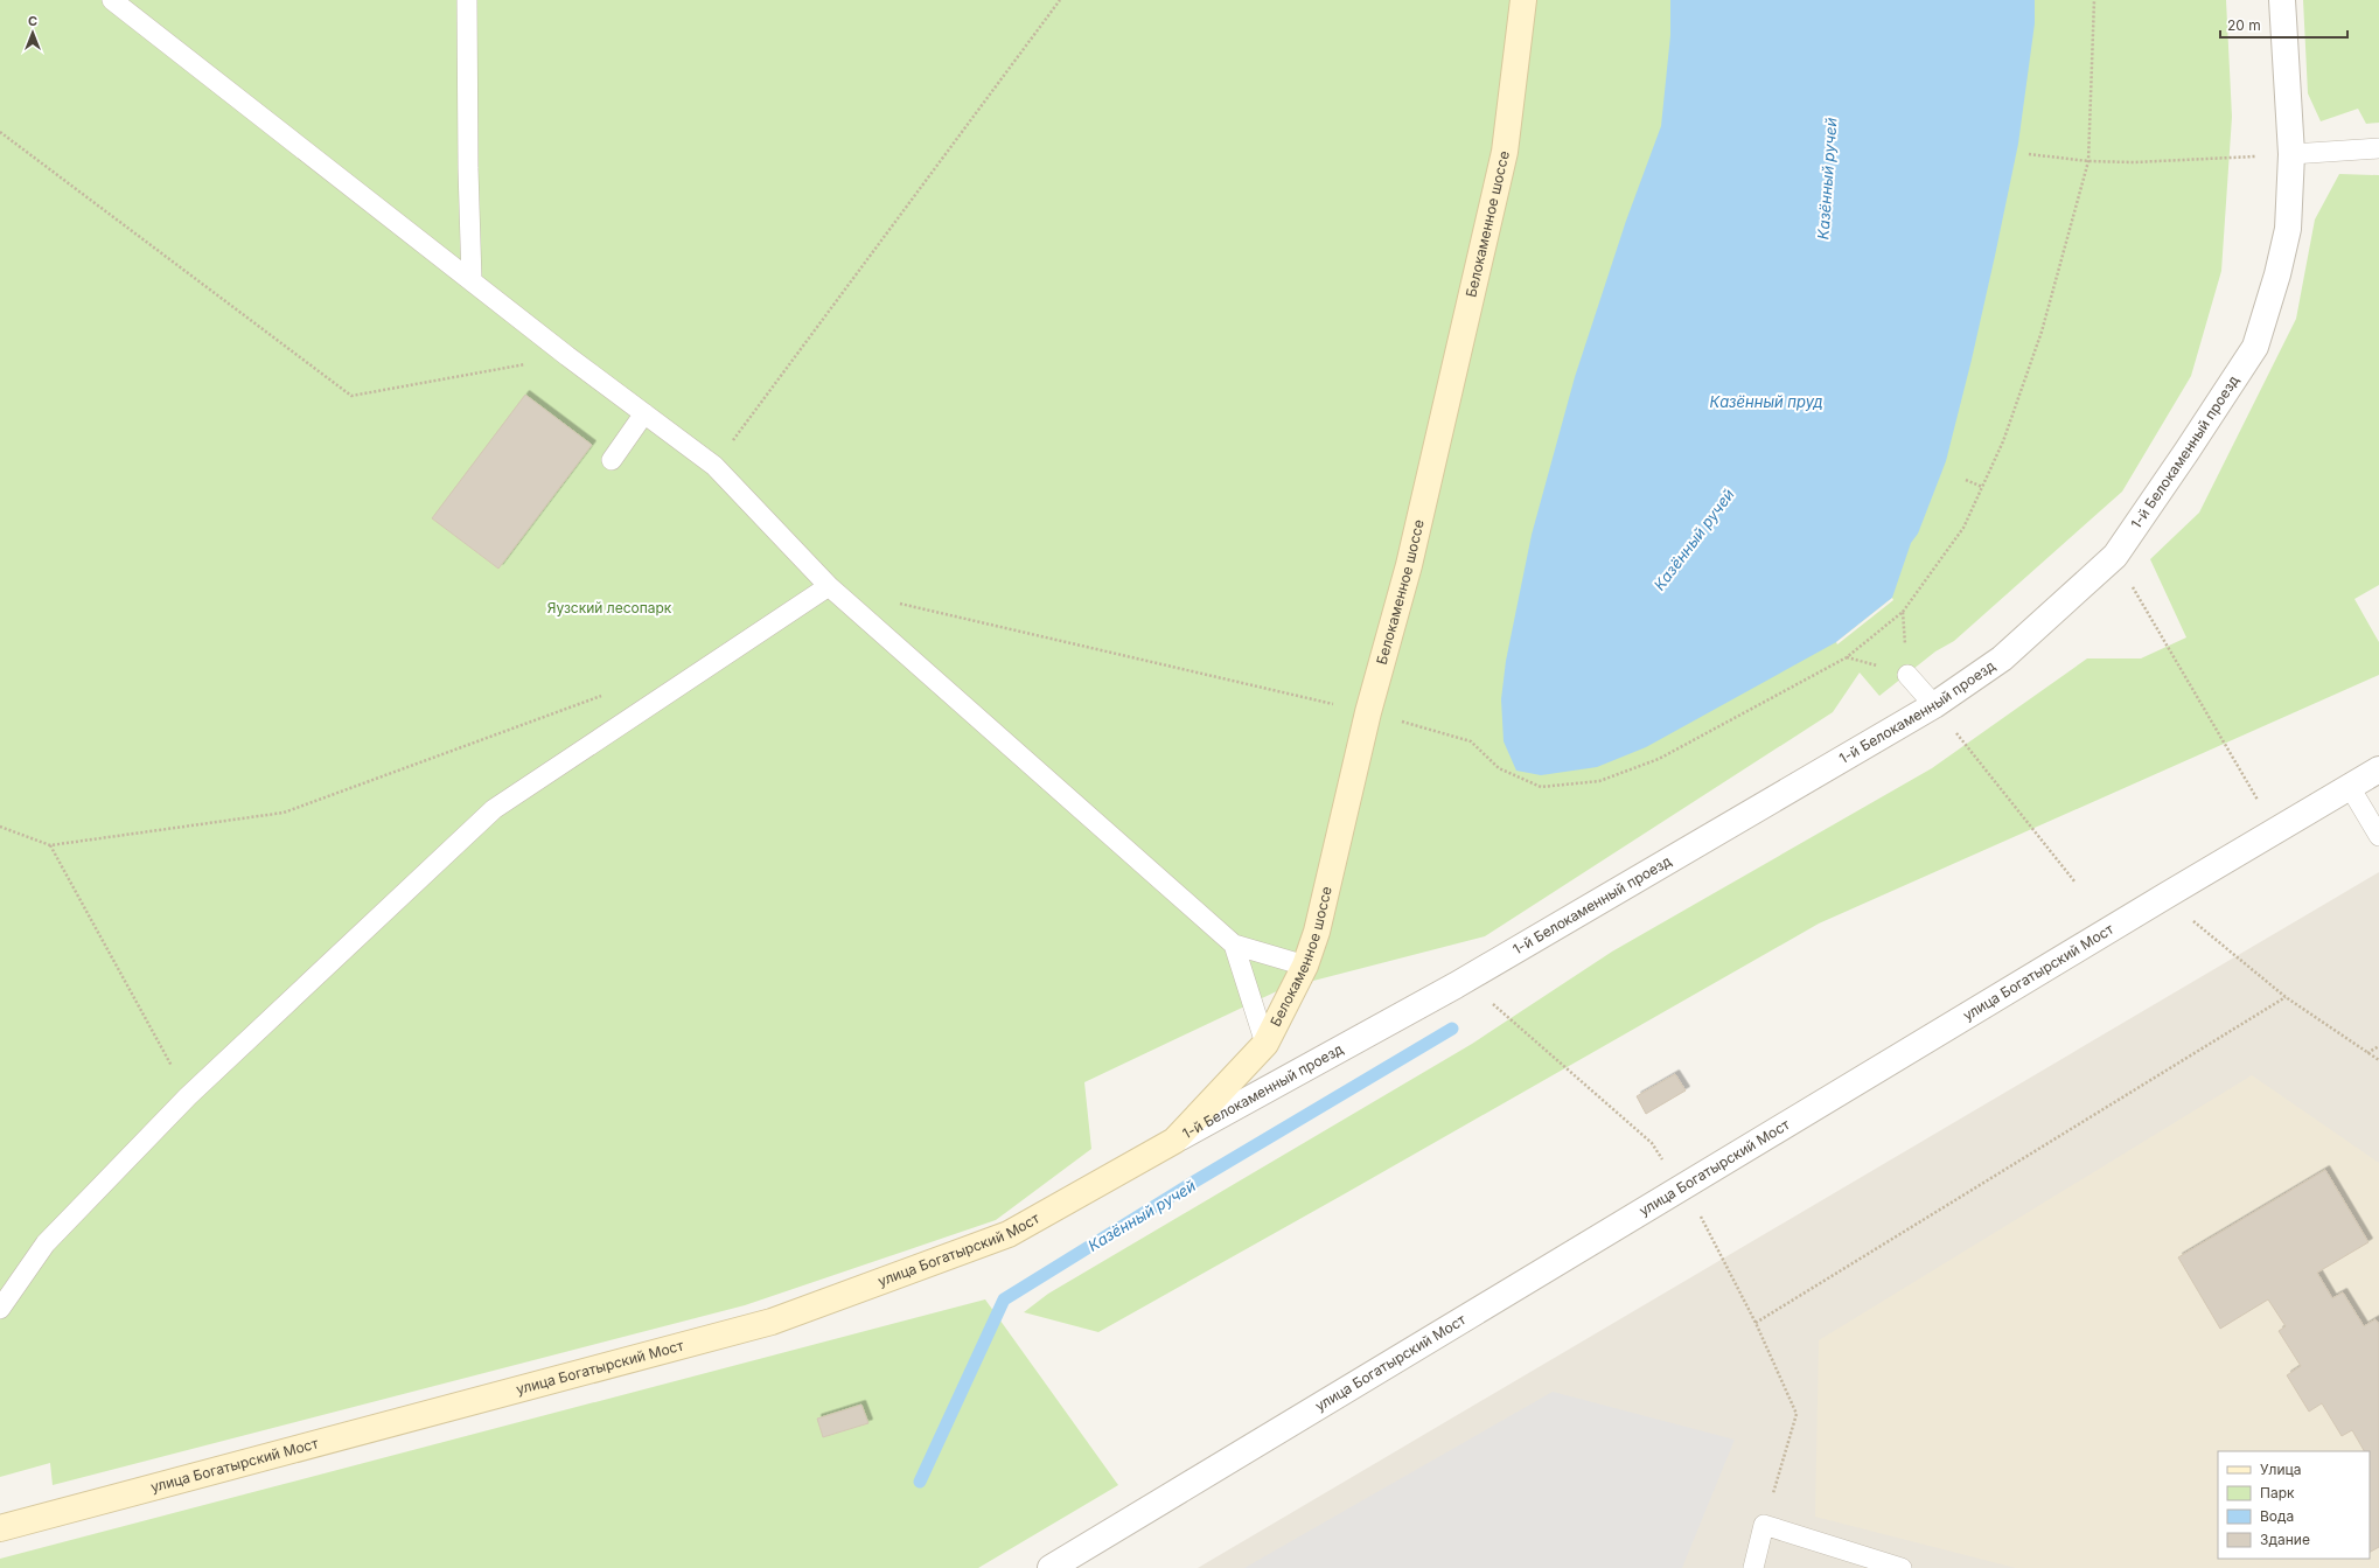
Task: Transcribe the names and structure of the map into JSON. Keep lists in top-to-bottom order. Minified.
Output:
{"streets":{"street":["Белокаменное шоссе","1-й Белокаменный проезд","улица Богатырский Мост"]},"crossings":[["Белокаменное шоссе","1-й Белокаменный проезд"],["Белокаменное шоссе","улица Богатырский Мост"],["1-й Белокаменный проезд","улица Богатырский Мост"]],"water":["Казённый ручей","Казённый пруд"],"parks":["Яузский лесопарк"],"legend":["Улица","Парк","Вода","Здание"],"scale_bar":"20 m","north":"top"}
